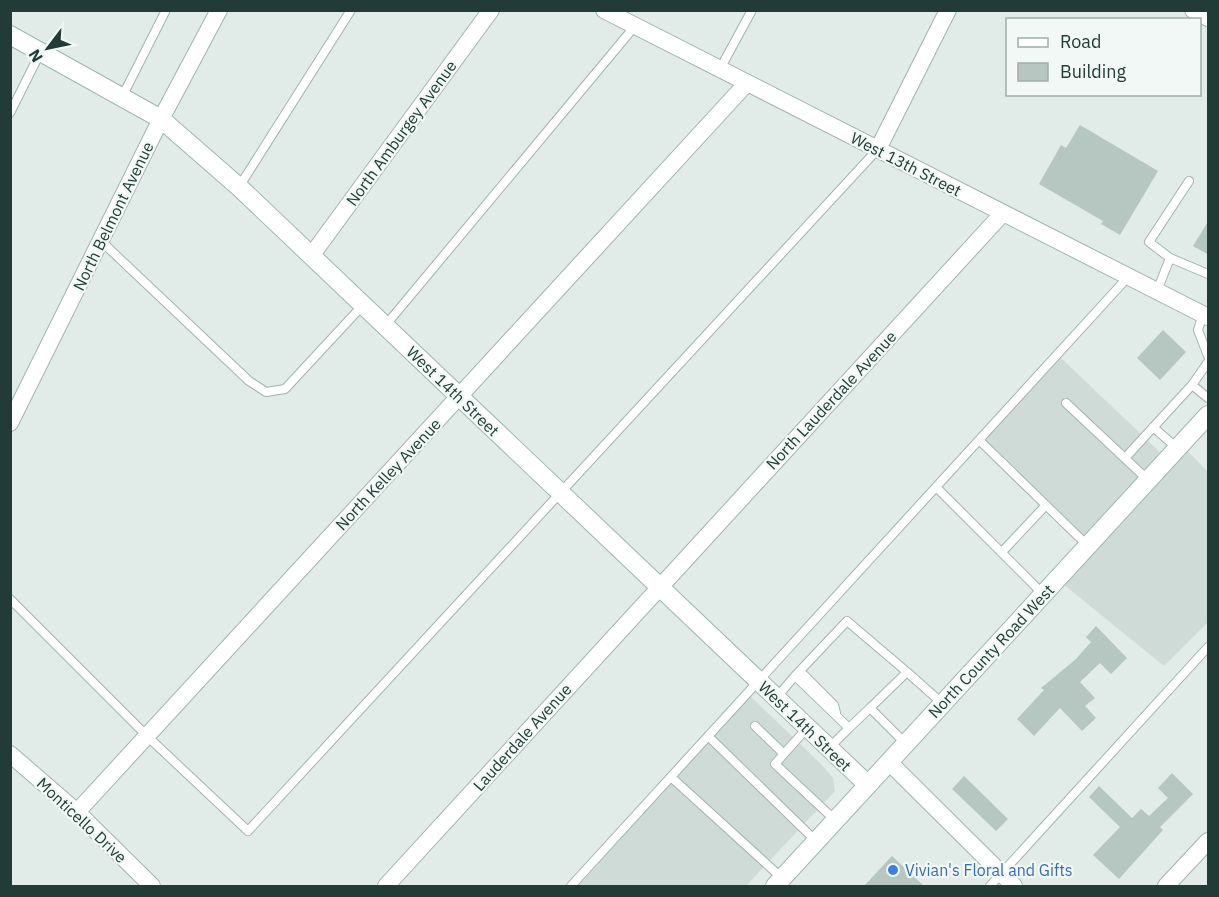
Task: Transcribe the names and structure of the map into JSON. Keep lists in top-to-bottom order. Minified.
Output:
{"streets":{"street":["North Amburgey Avenue","West 13th Street","North Belmont Avenue","West 14th Street","North Lauderdale Avenue","North Kelley Avenue","North County Road West","Lauderdale Avenue","Monticello Drive"]},"crossings":[["North Amburgey Avenue","West 14th Street"],["West 13th Street","North Lauderdale Avenue"],["West 13th Street","North Kelley Avenue"],["North Belmont Avenue","West 14th Street"],["West 14th Street","North Lauderdale Avenue"],["West 14th Street","North Kelley Avenue"],["West 14th Street","North County Road West"],["West 14th Street","Lauderdale Avenue"],["North Lauderdale Avenue","Lauderdale Avenue"],["North Kelley Avenue","Monticello Drive"]],"places":["Vivian's Floral and Gifts"],"legend":["Road","Building"],"north":"bottom left"}
